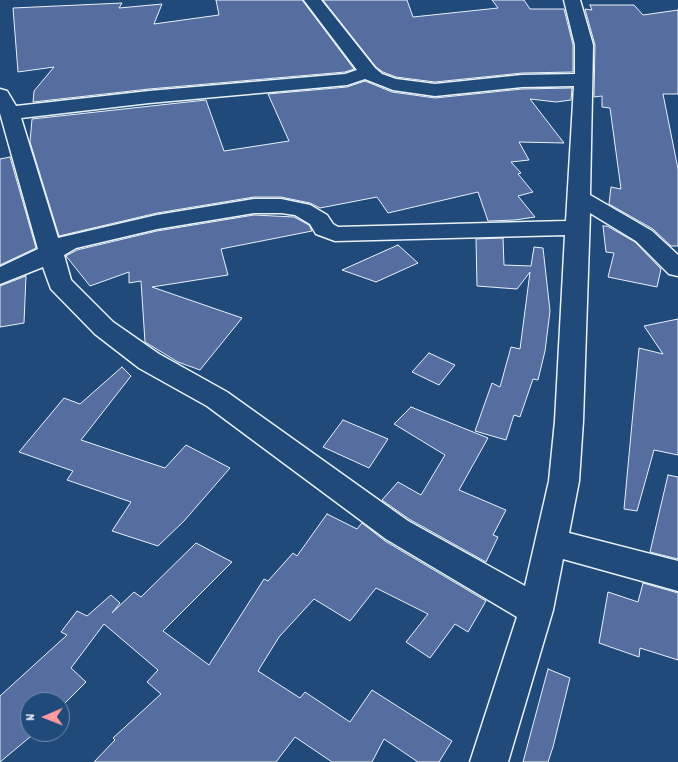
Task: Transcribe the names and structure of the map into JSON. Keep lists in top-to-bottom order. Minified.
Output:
{"north":"left"}
